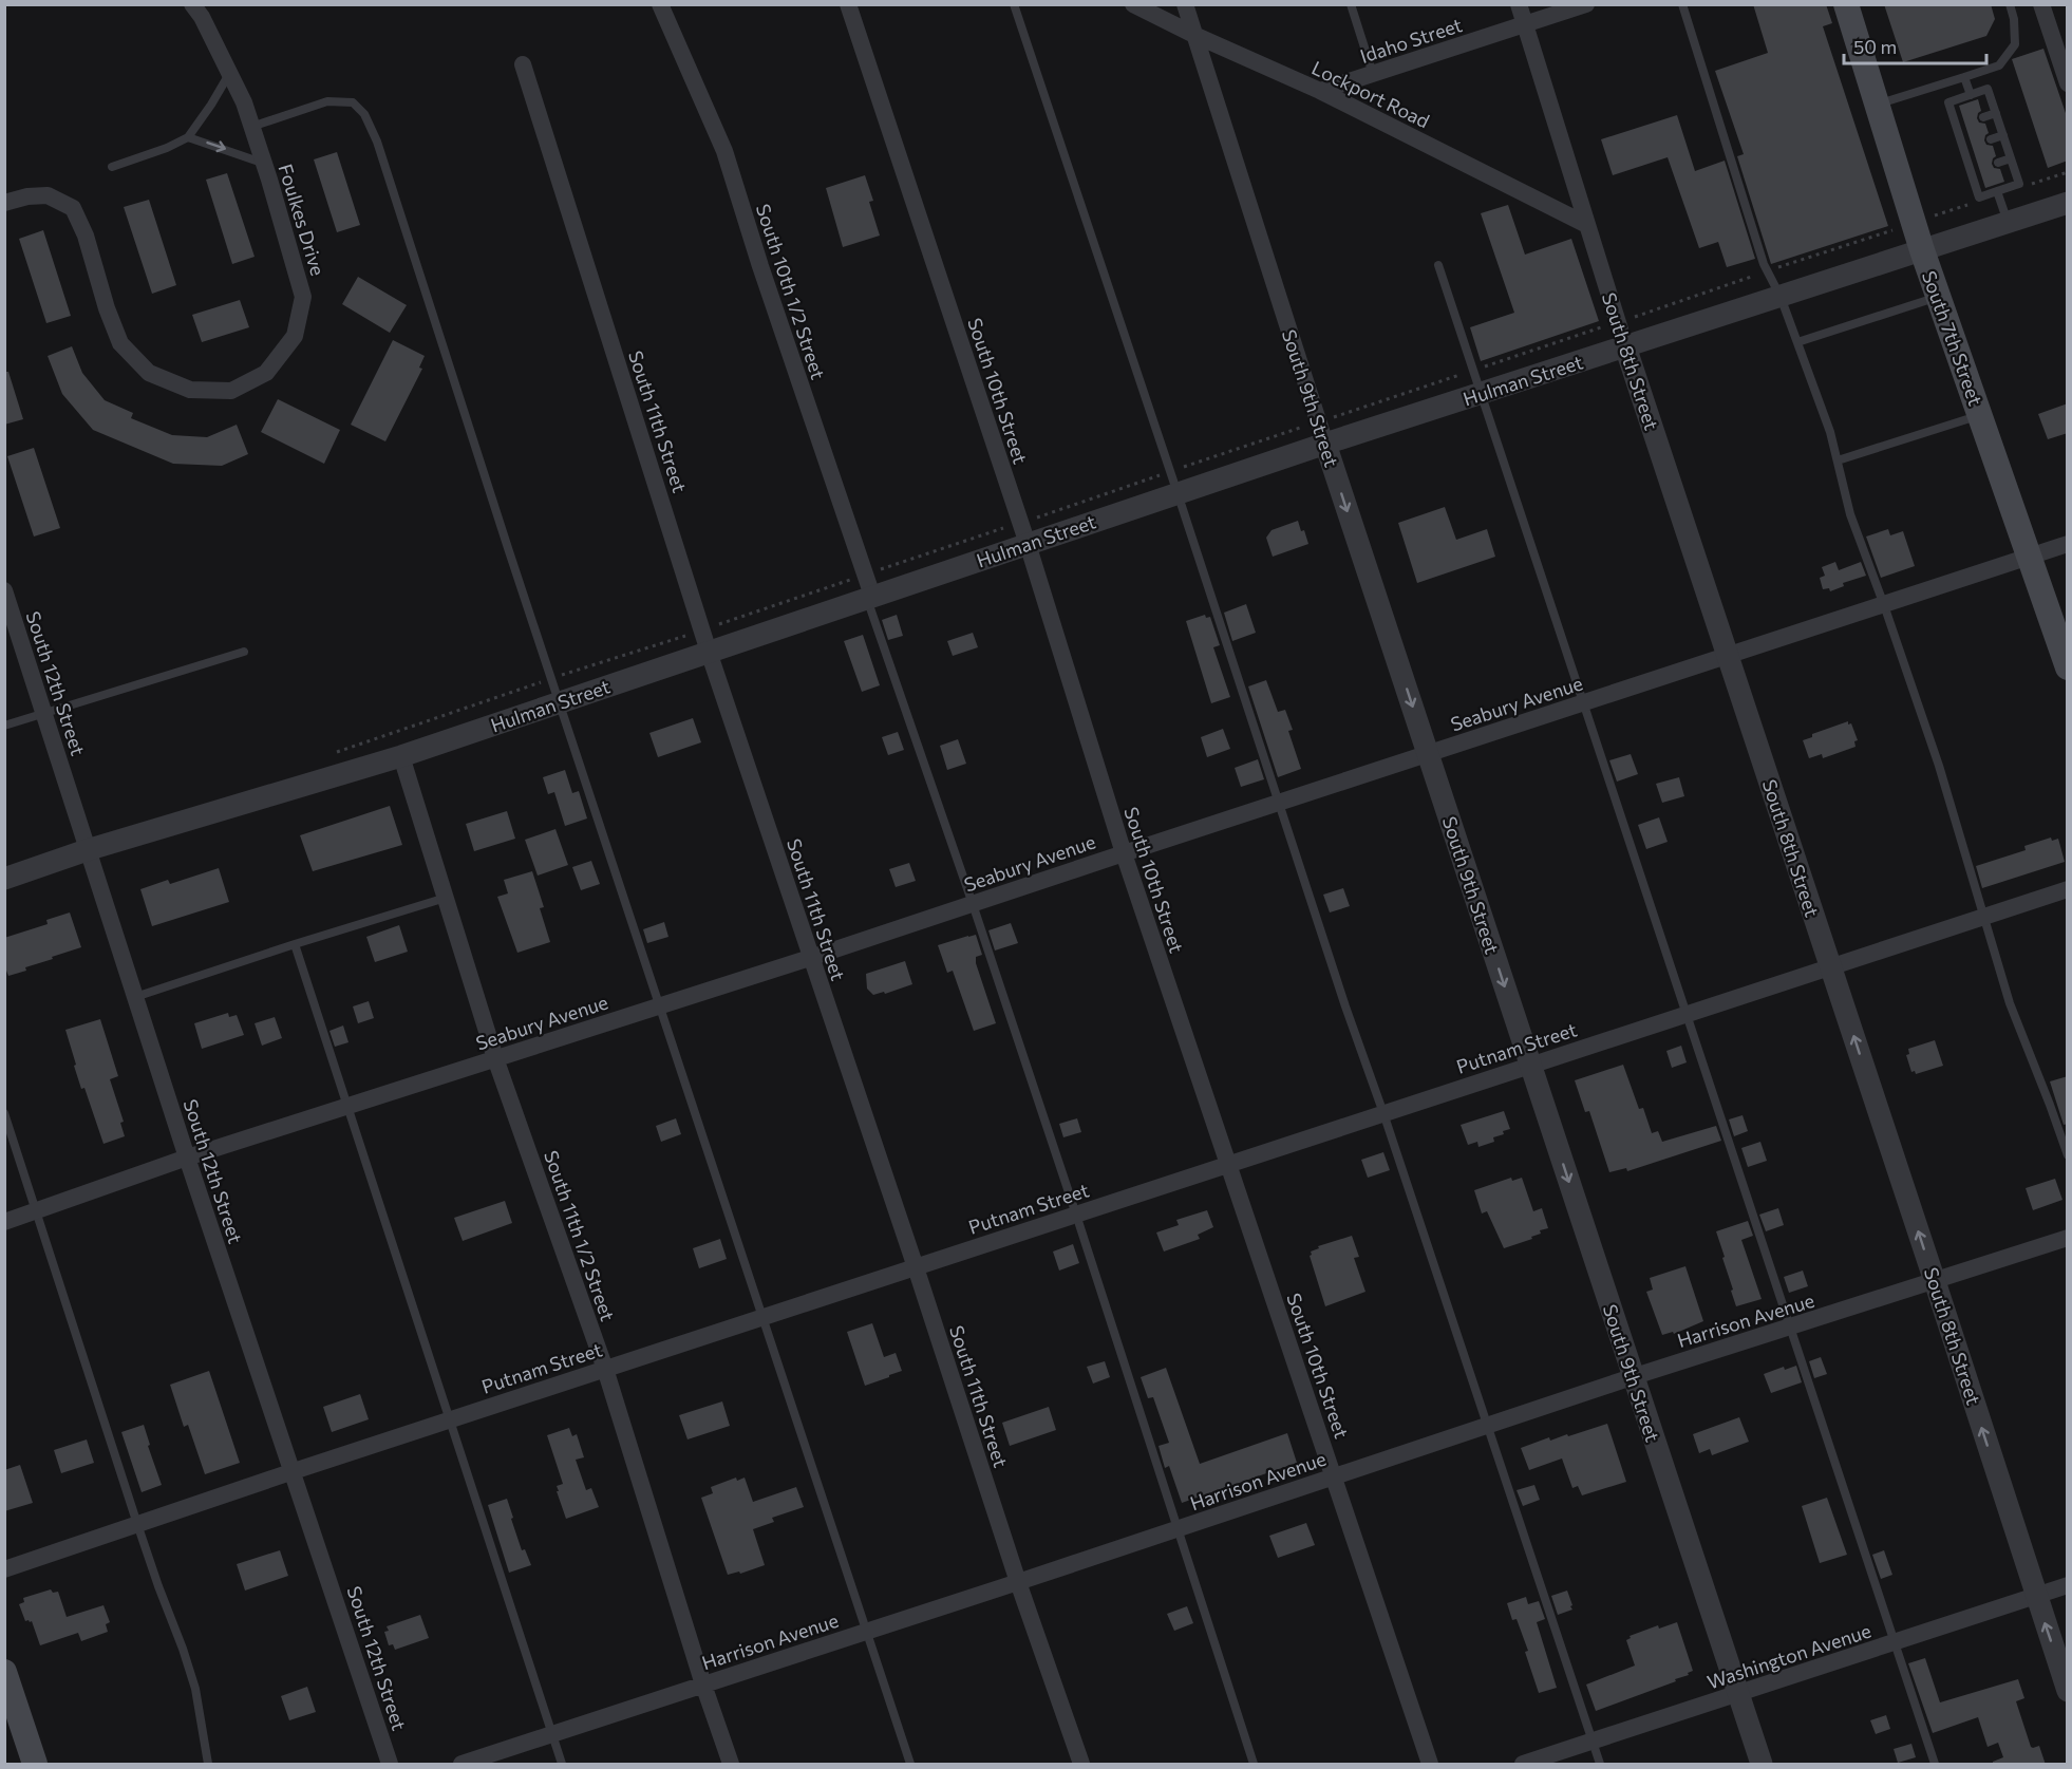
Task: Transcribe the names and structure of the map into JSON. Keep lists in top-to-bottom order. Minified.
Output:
{"streets":{"main road":["South 7th Street"],"street":["Idaho Street","Lockport Road","Foulkes Drive","South 10th 1/2 Street","South 8th Street","Hulman Street","South 10th Street","South 9th Street","South 11th Street","South 12th Street","Seabury Avenue","Putnam Street","South 11th 1/2 Street","Harrison Avenue","Washington Avenue"]},"crossings":[["Idaho Street","Lockport Road"],["Idaho Street","South 8th Street"],["Lockport Road","South 8th Street"],["Lockport Road","South 9th Street"],["South 10th 1/2 Street","Hulman Street"],["South 7th Street","Hulman Street"],["South 7th Street","Seabury Avenue"],["South 8th Street","Hulman Street"],["South 8th Street","Seabury Avenue"],["South 8th Street","Putnam Street"],["South 8th Street","Harrison Avenue"],["South 8th Street","Washington Avenue"],["Hulman Street","South 10th Street"],["Hulman Street","South 9th Street"],["Hulman Street","South 11th Street"],["Hulman Street","South 12th Street"],["Hulman Street","South 11th 1/2 Street"],["South 10th Street","Seabury Avenue"],["South 10th Street","Putnam Street"],["South 10th Street","Harrison Avenue"],["South 9th Street","Seabury Avenue"],["South 9th Street","Putnam Street"],["South 9th Street","Harrison Avenue"],["South 9th Street","Washington Avenue"],["South 11th Street","Seabury Avenue"],["South 11th Street","Putnam Street"],["South 11th Street","Harrison Avenue"],["South 12th Street","Seabury Avenue"],["South 12th Street","Putnam Street"],["Seabury Avenue","South 11th 1/2 Street"],["Putnam Street","South 11th 1/2 Street"],["South 11th 1/2 Street","Harrison Avenue"]],"one_way":["South 8th Street","South 9th Street"],"scale_bar":"50 m"}
